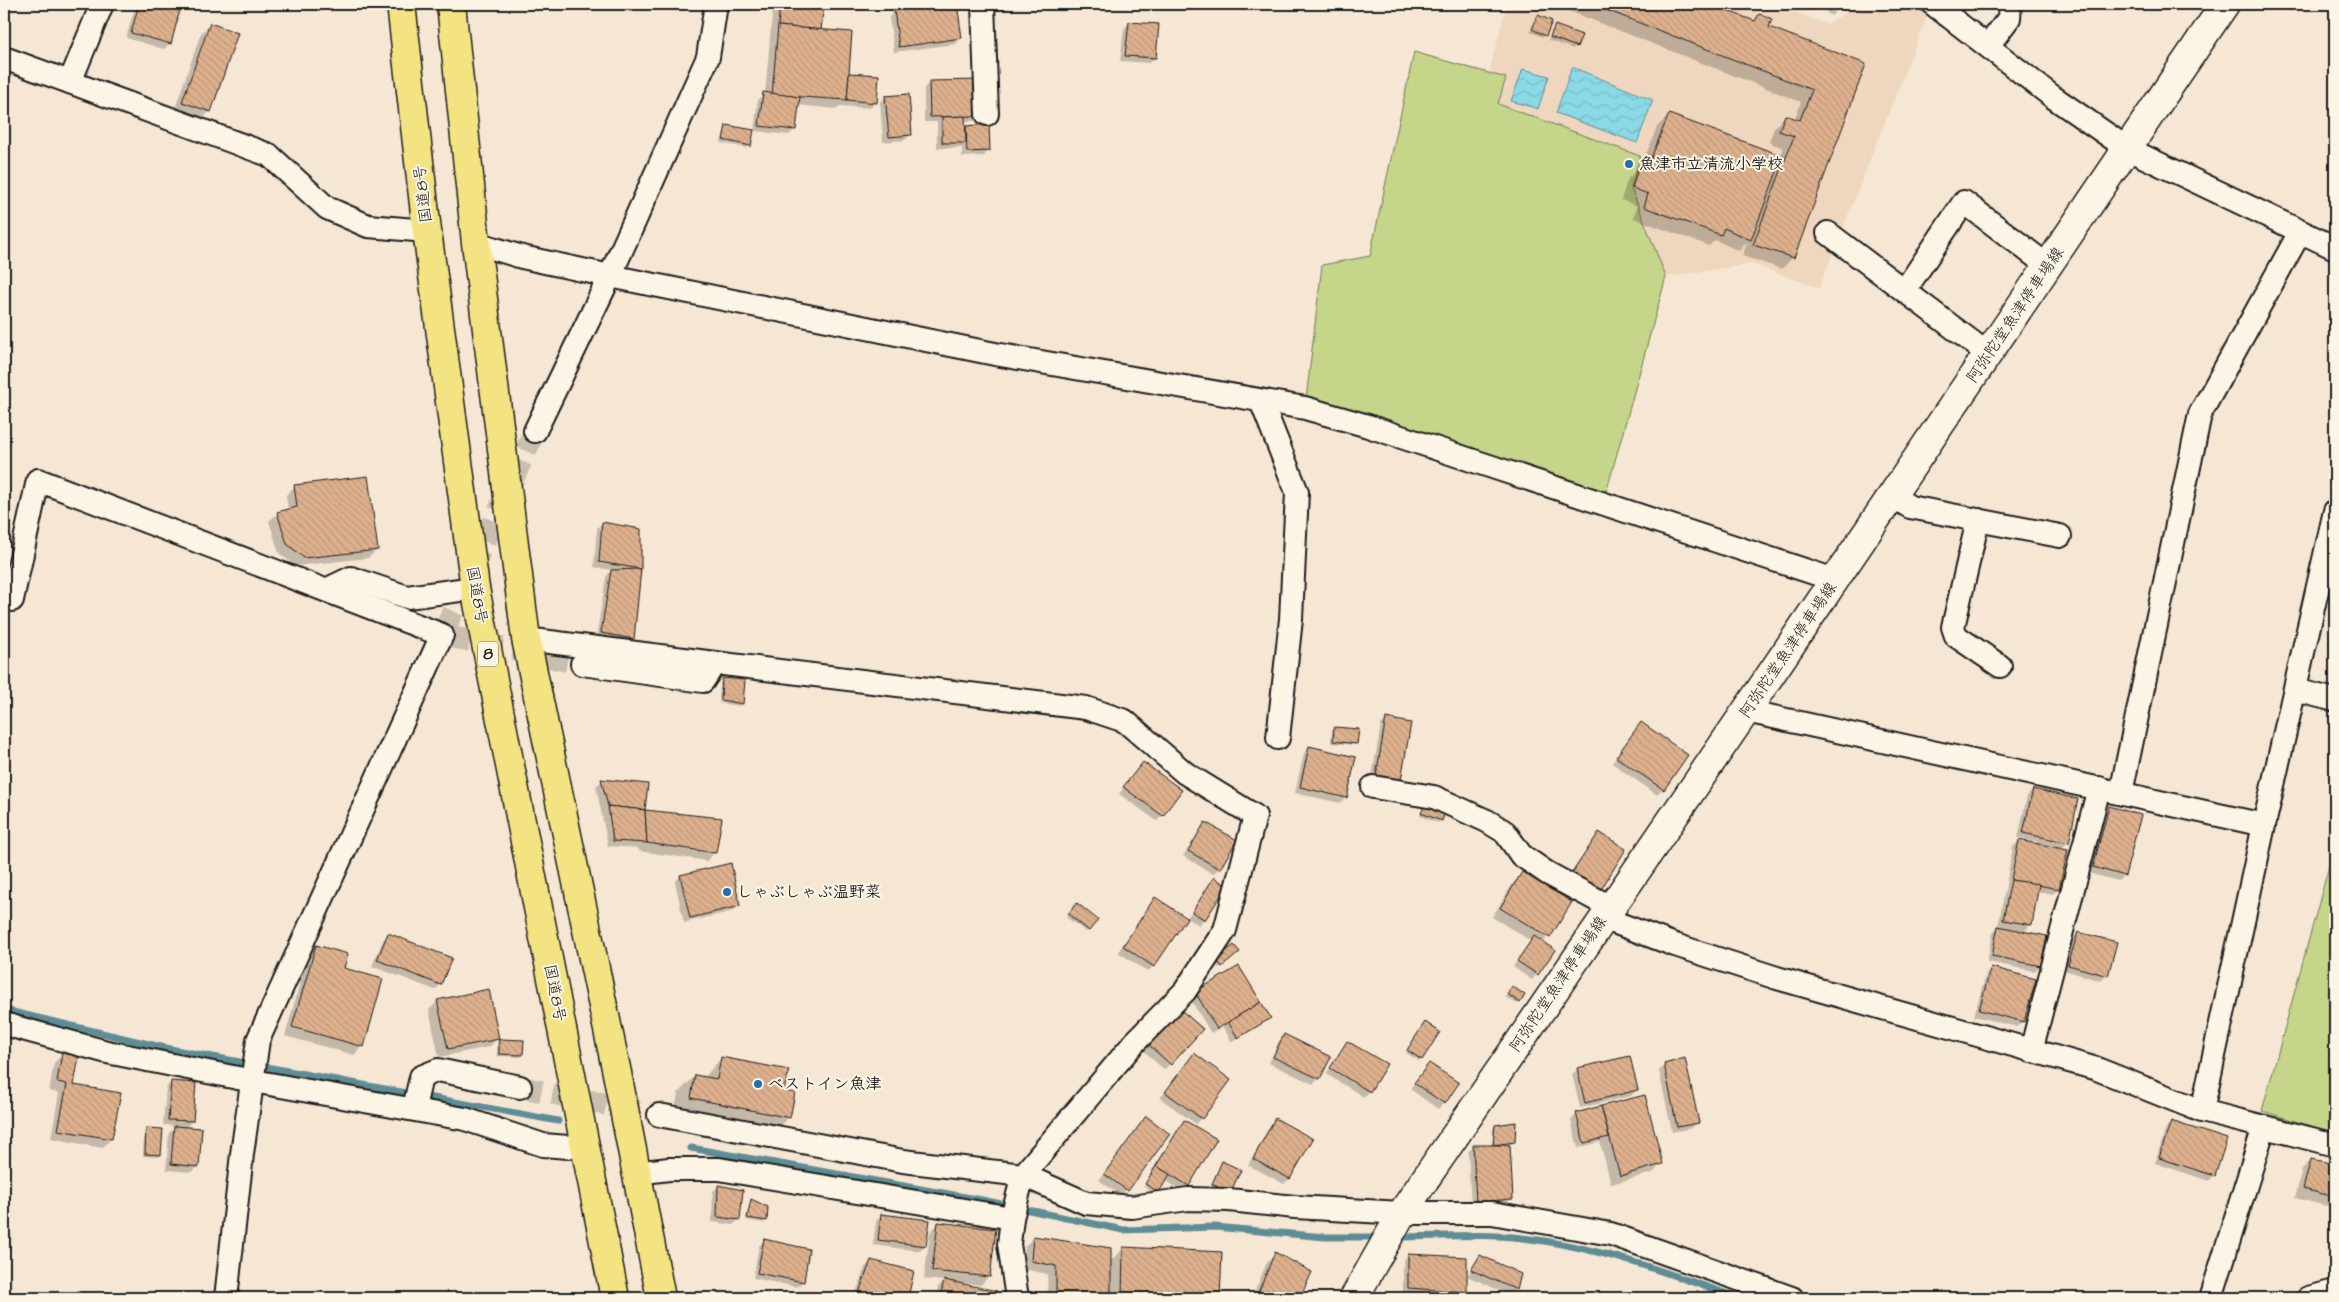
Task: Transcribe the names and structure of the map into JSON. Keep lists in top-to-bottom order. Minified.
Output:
{"streets":{"highway":["国道8号","8"],"main road":["阿弥陀堂魚津停車場線"]},"places":["魚津市立清流小学校","しゃぶしゃぶ温野菜","ベストイン魚津"]}
